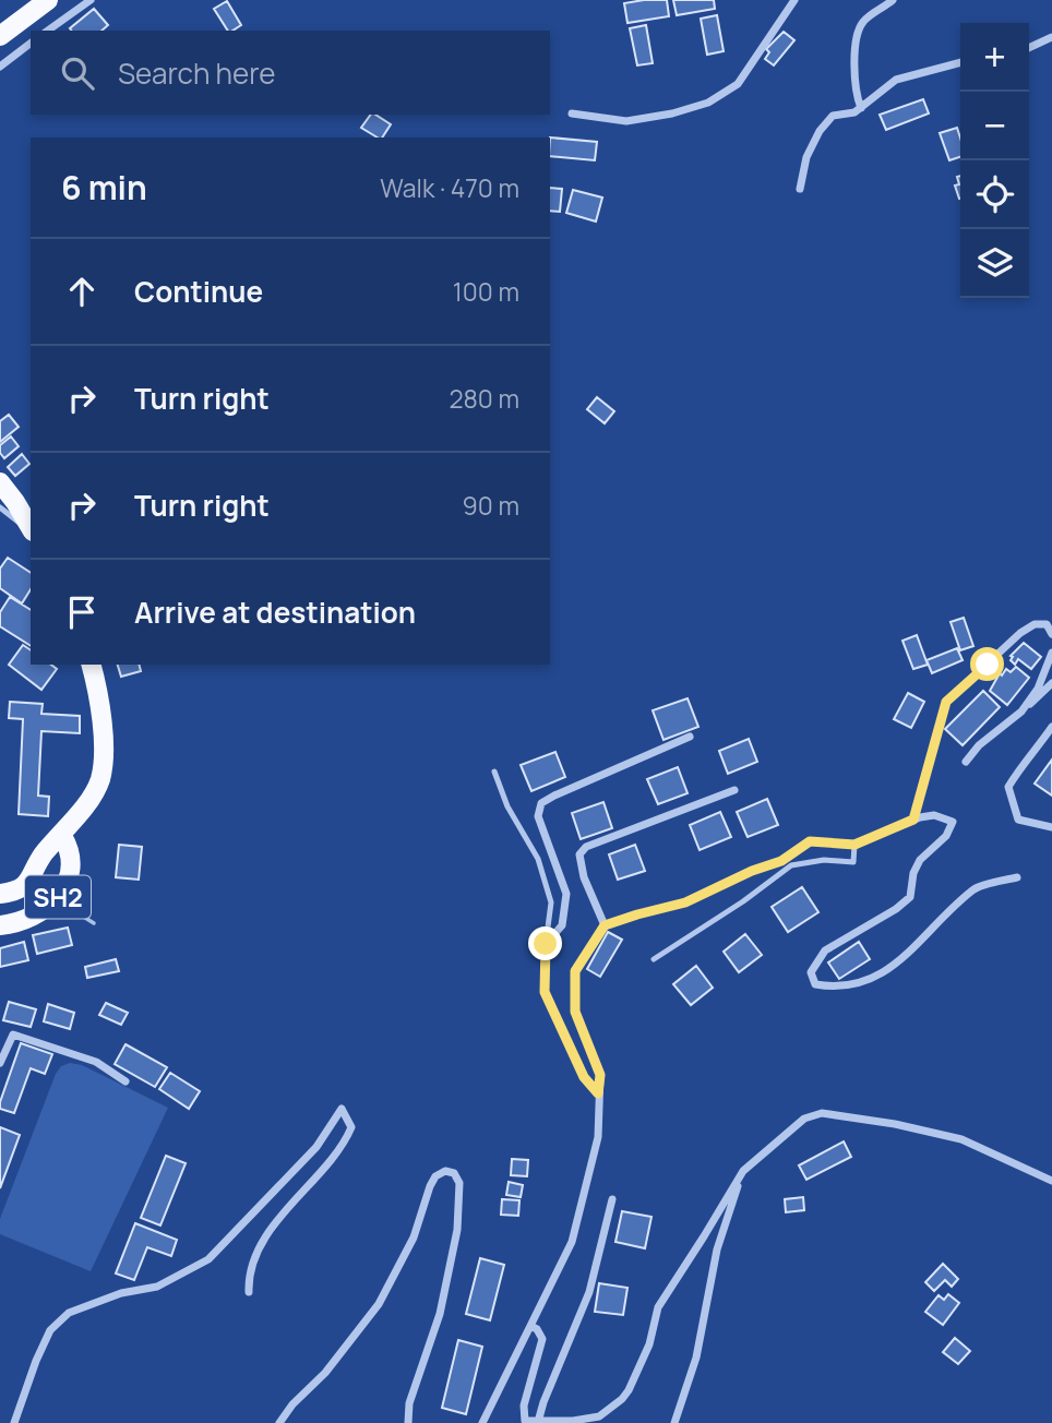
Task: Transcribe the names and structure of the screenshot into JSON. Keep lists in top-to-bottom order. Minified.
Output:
{"streets":{"main road":["SH2"]},"page":{"map_buttons":["+","−"],"search":"Search here","heading":["6 min","Walk · 470 m"],"list":[["Continue","100 m"],["Turn right","280 m"],["Turn right","90 m"],"Arrive at destination"]}}
